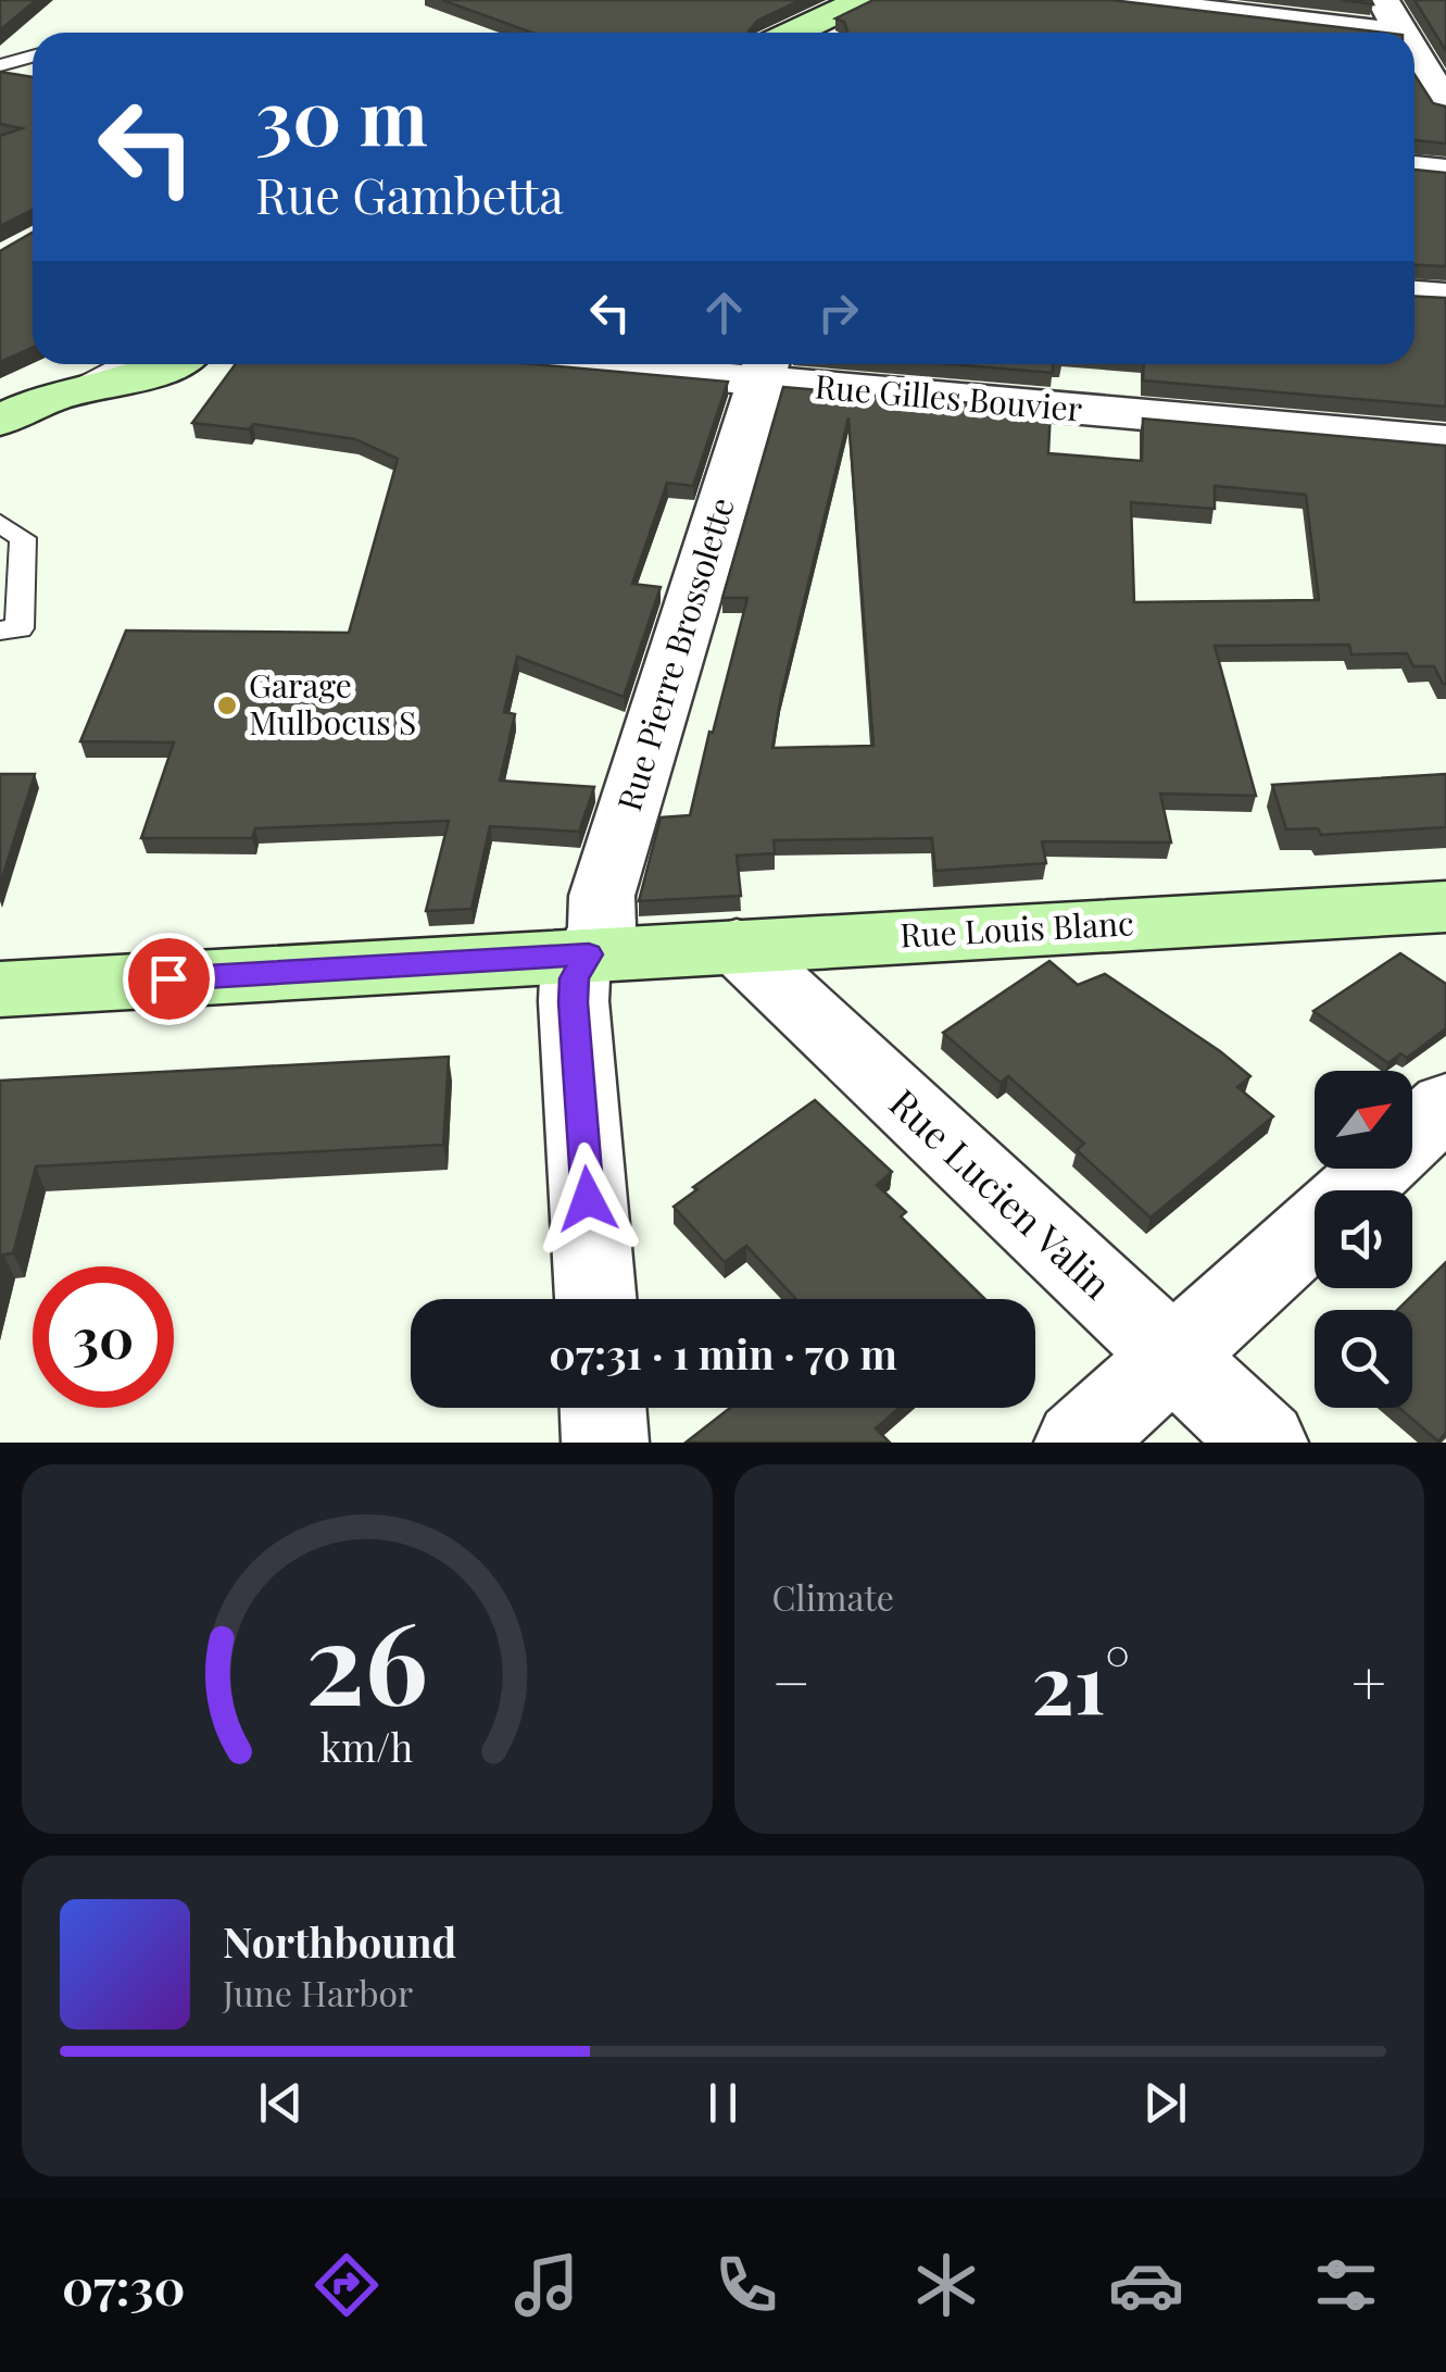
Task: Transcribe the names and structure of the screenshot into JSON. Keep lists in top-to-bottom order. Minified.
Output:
{"streets":{"street":["Rue Gilles Bouvier","Rue Pierre Brossolette","Rue Louis Blanc","Rue Lucien Valin"]},"crossings":[["Rue Gilles Bouvier","Rue Pierre Brossolette"],["Rue Pierre Brossolette","Rue Louis Blanc"],["Rue Louis Blanc","Rue Lucien Valin"]],"places":["Garage Mulbocus S"],"north":"top right","page":{"turn":["30 m","Rue Gambetta"],"limit":"30","trip":"07:31 · 1 min · 70 m","tile":"Climate","heat":["−","21°","+"],"song":["Northbound","June Harbor"],"tabs":"07:30","gauge":["26","km/h"]}}
